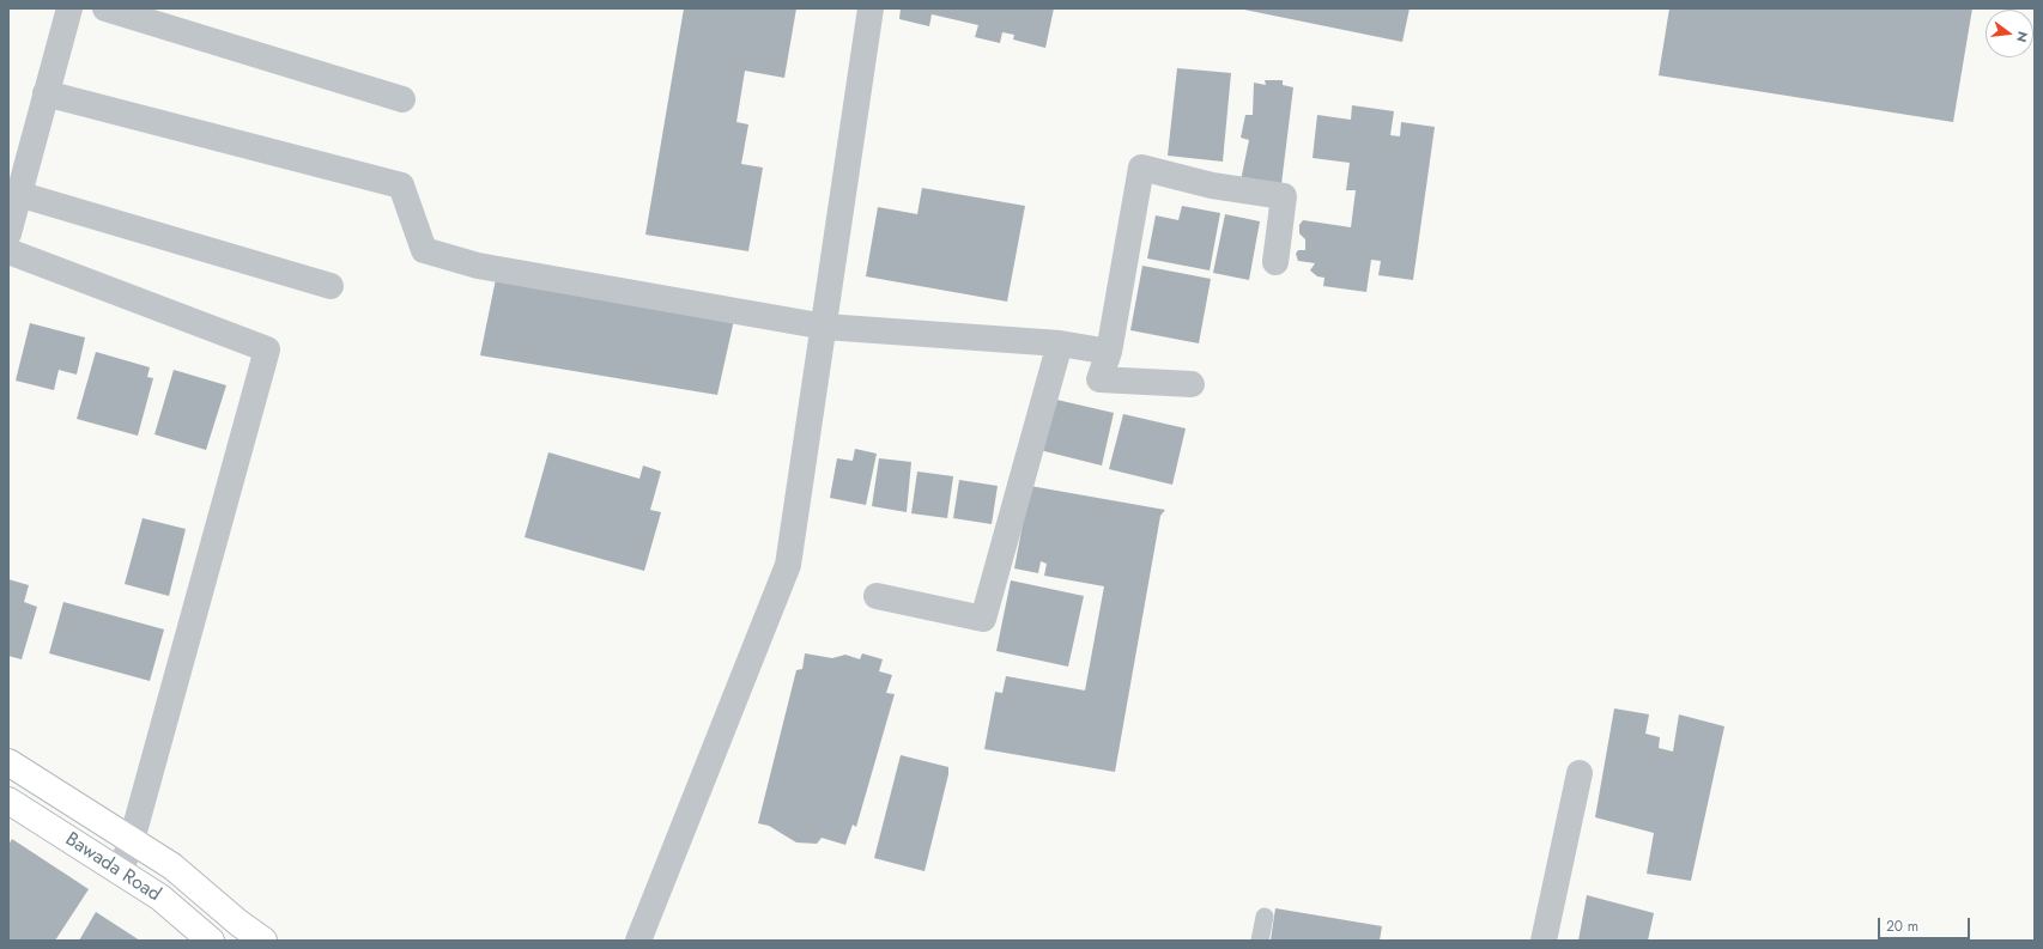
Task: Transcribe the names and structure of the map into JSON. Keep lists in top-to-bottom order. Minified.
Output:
{"streets":{"main road":["Bawada Road"]},"scale_bar":"20 m","north":"right"}
